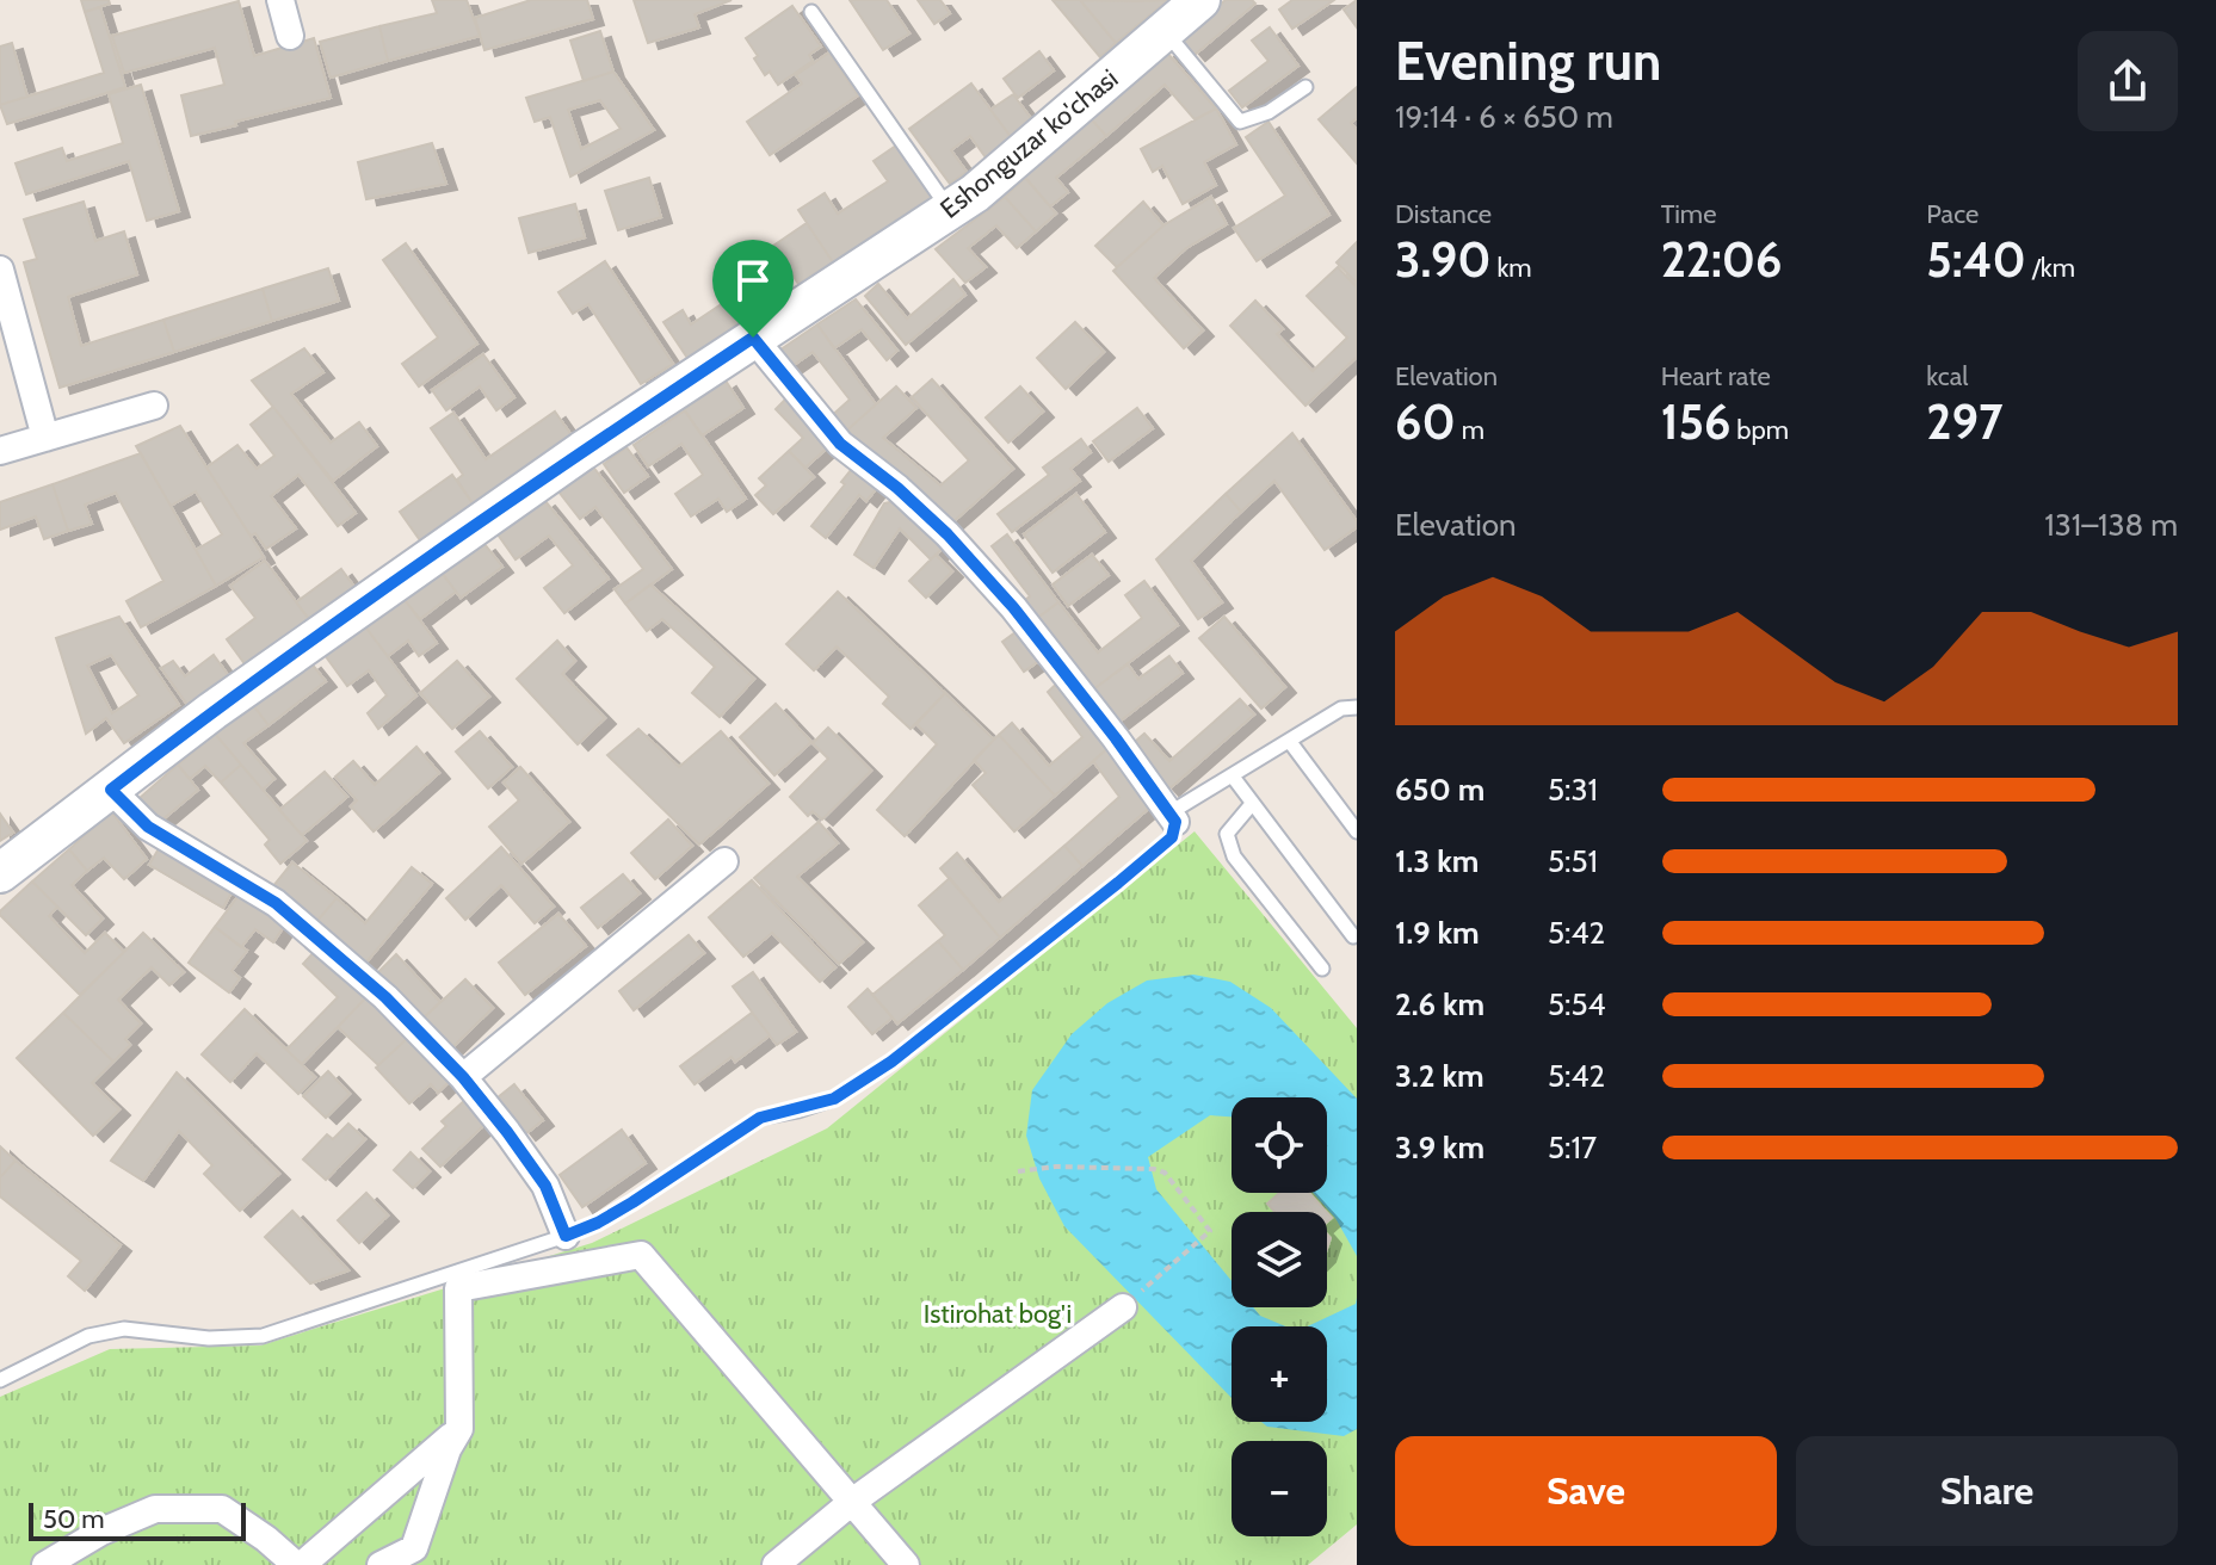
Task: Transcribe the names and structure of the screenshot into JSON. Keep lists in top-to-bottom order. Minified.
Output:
{"streets":{"street":["Eshonguzar ko'chasi"]},"parks":["Istirohat bog'i"],"scale_bar":"50 m","page":{"heading":["Evening run","19:14 · 6 × 650 m"],"stats":[["Distance","3.90 km"],["Time","22:06"],["Pace","5:40 /km"],["Elevation","60 m"],["Heart rate","156 bpm"],["kcal","297"]],"chart":["Elevation","131–138 m"],"list":[{"name":"650 m","note":"5:31"},{"name":"1.3 km","note":"5:51"},{"name":"1.9 km","note":"5:42"},{"name":"2.6 km","note":"5:54"},{"name":"3.2 km","note":"5:42"},{"name":"3.9 km","note":"5:17"}],"map_buttons":["+","−"],"buttons":["Save","Share"],"scale":"50 m"}}
